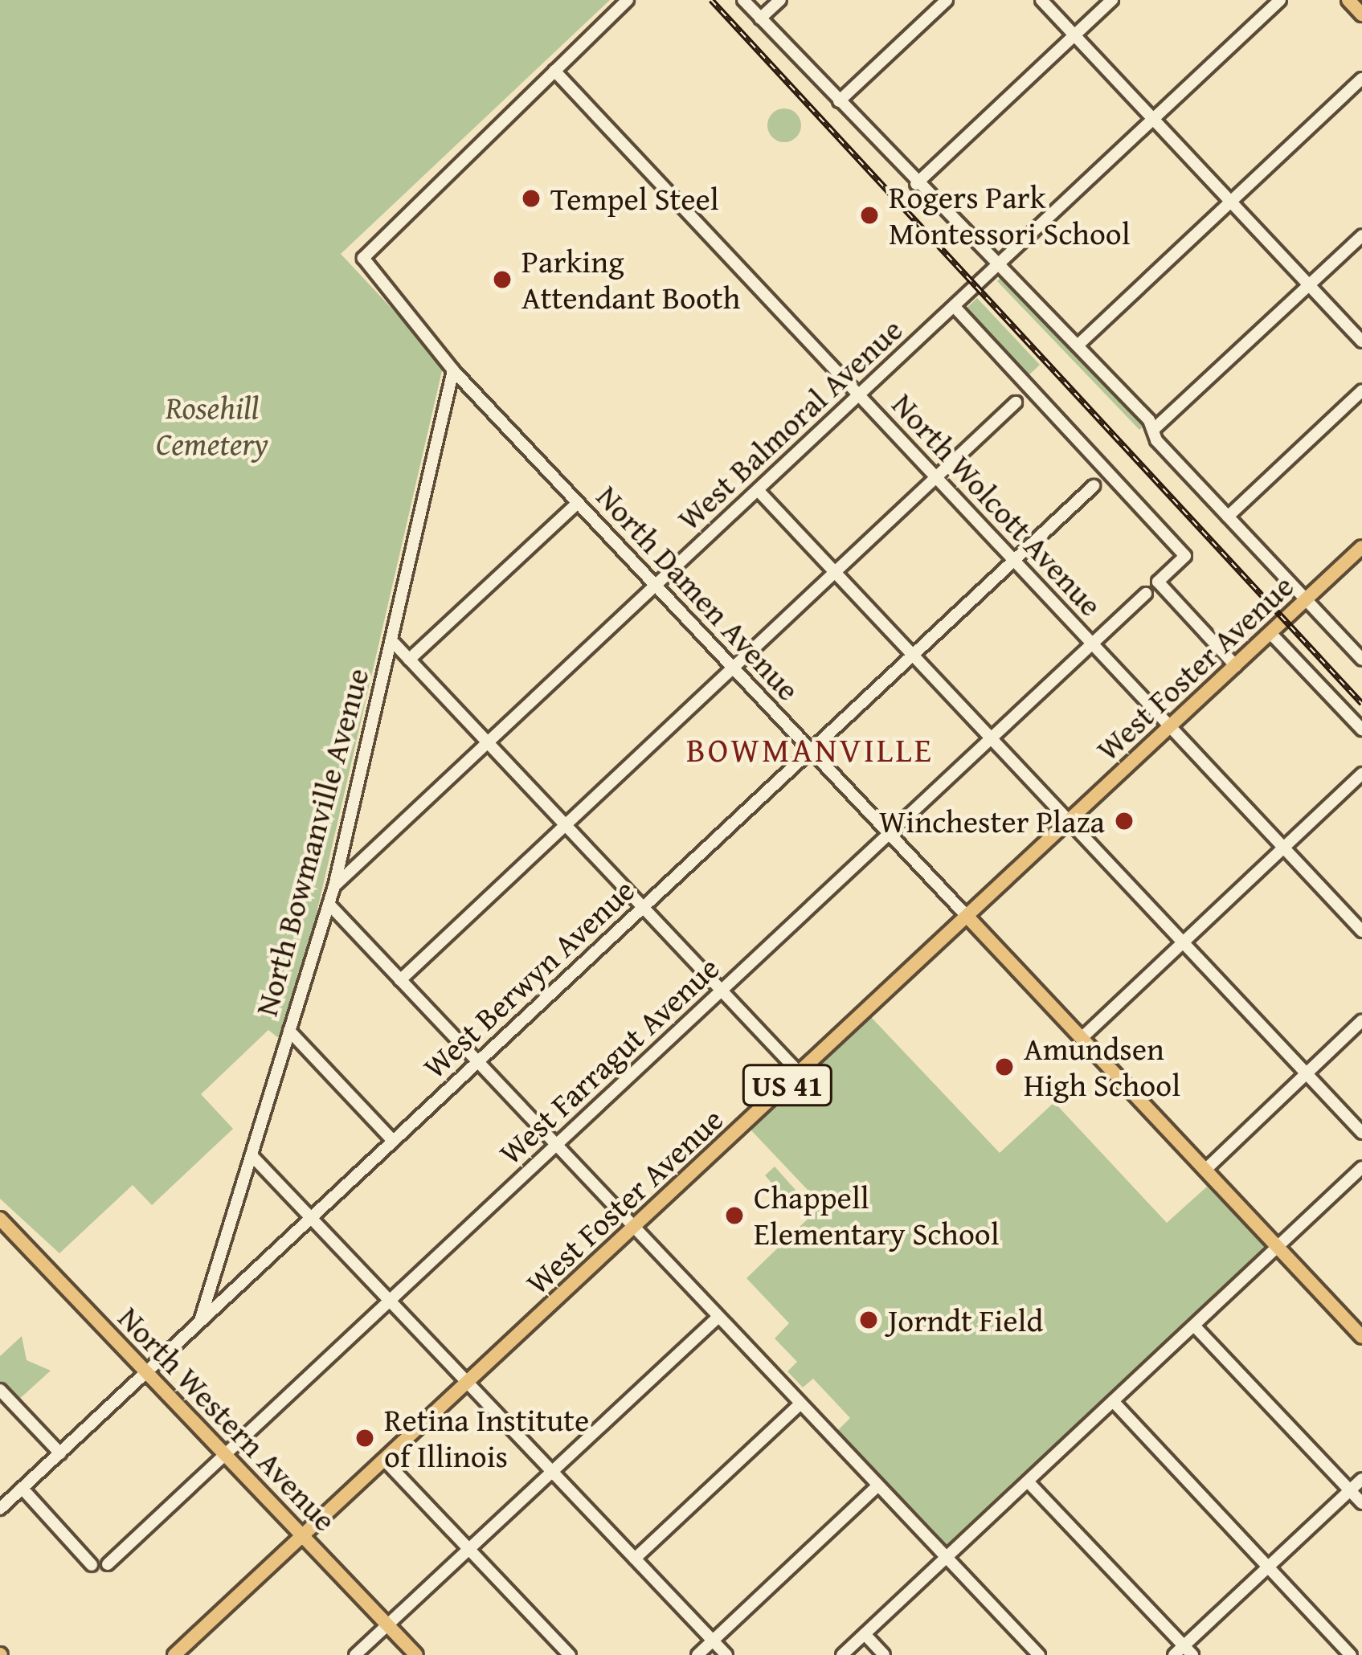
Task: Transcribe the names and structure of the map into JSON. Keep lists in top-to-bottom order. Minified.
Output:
{"streets":{"main road":["North Damen Avenue","West Foster Avenue","US 41","North Western Avenue"],"street":["West Balmoral Avenue","North Wolcott Avenue","North Bowmanville Avenue","West Berwyn Avenue","West Farragut Avenue"]},"crossings":[["West Balmoral Avenue","North Wolcott Avenue"],["West Balmoral Avenue","North Damen Avenue"],["West Balmoral Avenue","North Bowmanville Avenue"],["North Wolcott Avenue","North Damen Avenue"],["North Wolcott Avenue","West Foster Avenue"],["North Wolcott Avenue","West Berwyn Avenue"],["North Wolcott Avenue","West Farragut Avenue"],["North Damen Avenue","West Foster Avenue"],["North Damen Avenue","North Bowmanville Avenue"],["North Damen Avenue","West Berwyn Avenue"],["North Damen Avenue","West Farragut Avenue"],["West Foster Avenue","North Western Avenue"],["North Bowmanville Avenue","West Berwyn Avenue"],["West Berwyn Avenue","North Western Avenue"],["West Farragut Avenue","North Western Avenue"]],"districts":["BOWMANVILLE"],"parks":["Rosehill Cemetery"],"places":["Tempel Steel","Rogers Park Montessori School","Parking Attendant Booth","Winchester Plaza","Amundsen High School","Chappell Elementary School","Jorndt Field","Retina Institute of Illinois"]}
